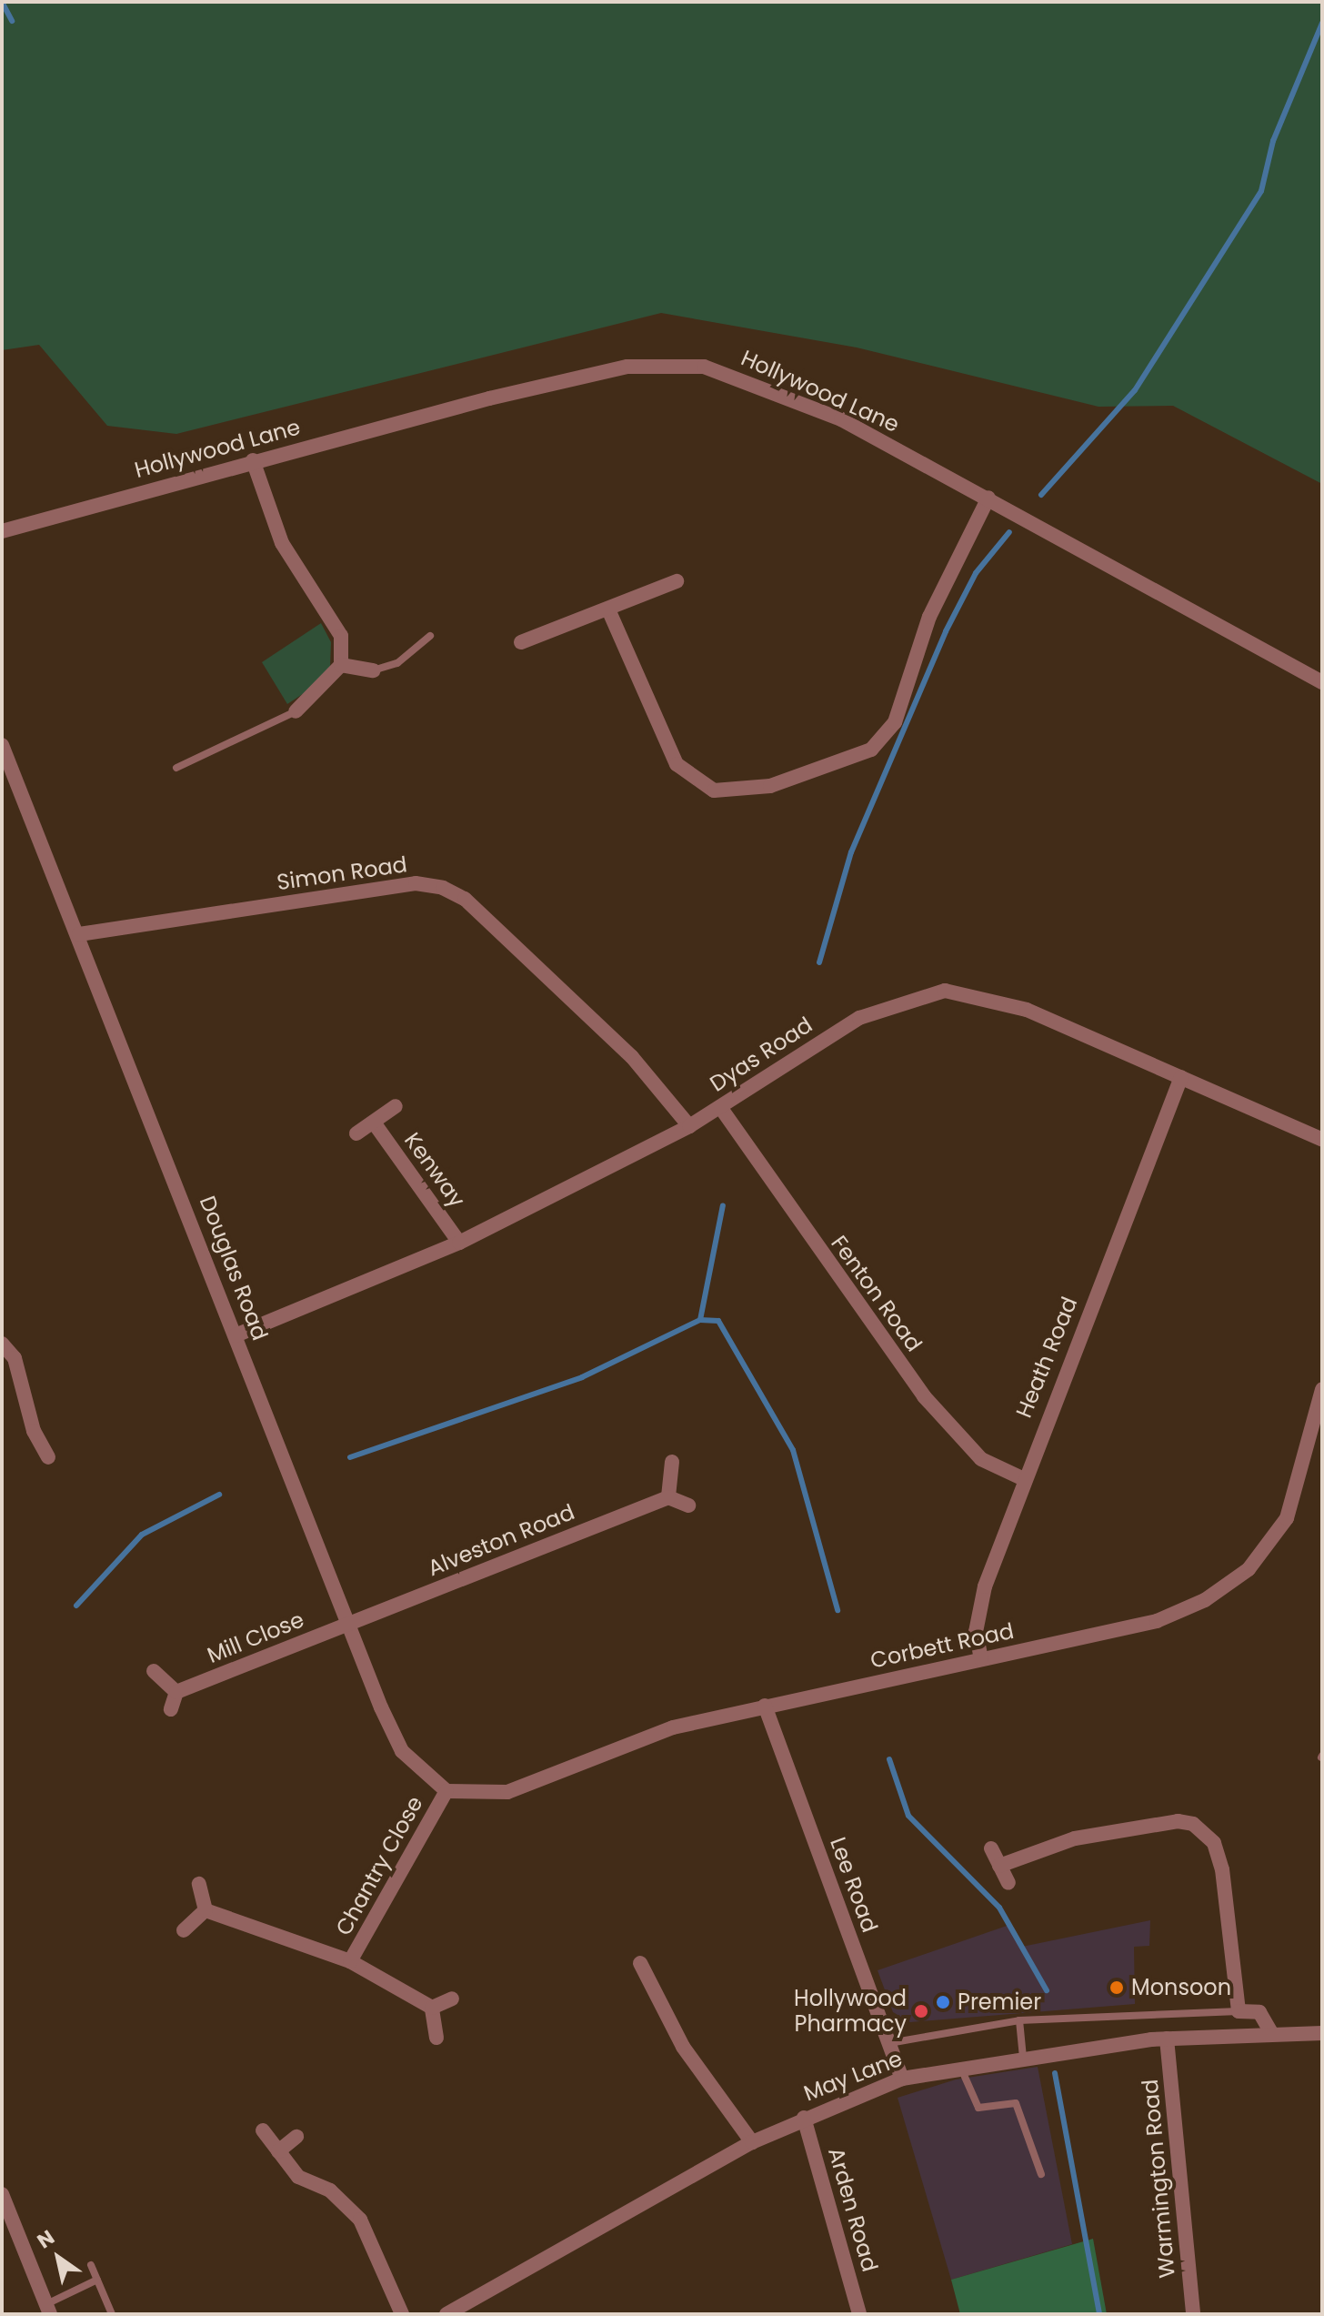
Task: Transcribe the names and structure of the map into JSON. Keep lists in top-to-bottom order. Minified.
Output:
{"streets":{"street":["Hollywood Lane","Simon Road","Dyas Road","Kenway","Douglas Road","Fenton Road","Heath Road","Alveston Road","Mill Close","Corbett Road","Chantry Close","Lee Road","May Lane","Warmington Road","Arden Road"]},"crossings":[["Simon Road","Dyas Road"],["Simon Road","Douglas Road"],["Dyas Road","Kenway"],["Dyas Road","Douglas Road"],["Dyas Road","Fenton Road"],["Dyas Road","Heath Road"],["Douglas Road","Alveston Road"],["Douglas Road","Mill Close"],["Douglas Road","Corbett Road"],["Douglas Road","Chantry Close"],["Fenton Road","Heath Road"],["Heath Road","Corbett Road"],["Alveston Road","Mill Close"],["Corbett Road","Chantry Close"],["Corbett Road","Lee Road"],["Lee Road","May Lane"],["May Lane","Warmington Road"],["May Lane","Arden Road"]],"places":["Monsoon","Premier","Hollywood Pharmacy"],"north":"top left"}
